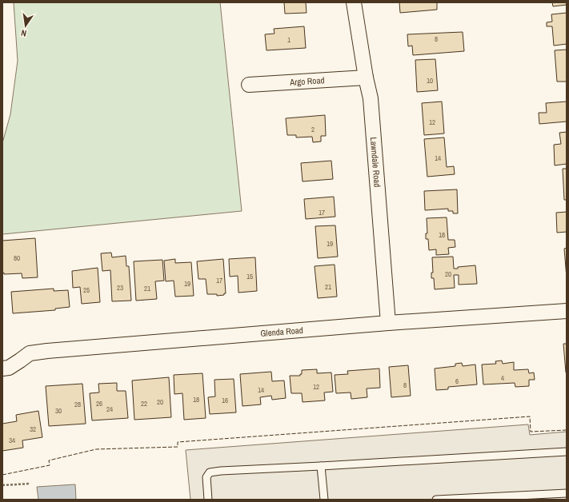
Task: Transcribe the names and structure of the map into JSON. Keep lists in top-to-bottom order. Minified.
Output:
{"streets":{"street":["Argo Road","Lawndale Road","Glenda Road"]},"crossings":[["Argo Road","Lawndale Road"],["Lawndale Road","Glenda Road"]],"house_numbers":["8","1","10","12","2","14","17","18","19","80","20","15","17","19","21","23","21","25","4","6","8","12","14","18","16","20","26","22","28","24","30","32","34"],"north":"bottom"}
